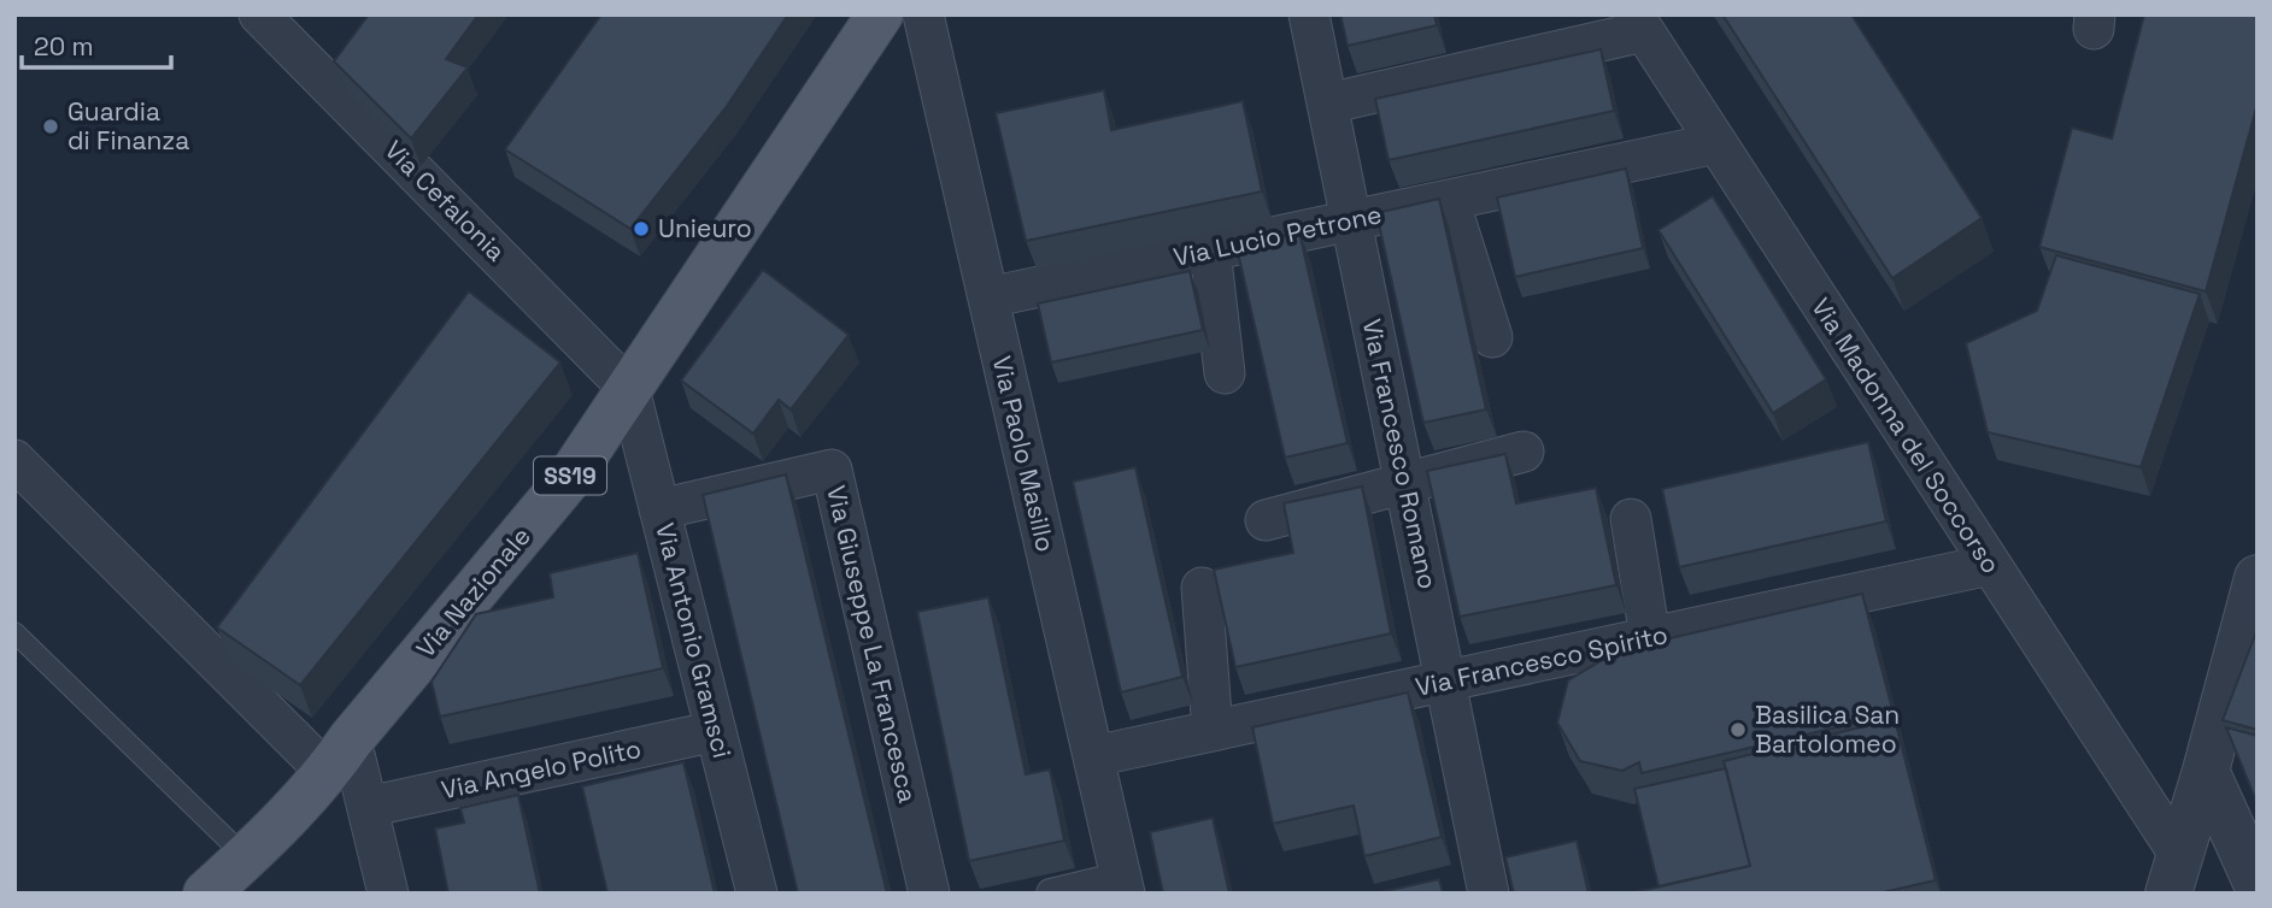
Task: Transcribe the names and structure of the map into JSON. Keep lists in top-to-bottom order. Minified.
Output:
{"streets":{"main road":["SS19","Via Nazionale"],"street":["Via Cefalonia","Via Lucio Petrone","Via Madonna del Soccorso","Via Paolo Masillo","Via Francesco Romano","Via Antonio Gramsci","Via Giuseppe La Francesca","Via Francesco Spirito","Via Angelo Polito"]},"crossings":[["Via Cefalonia","Via Nazionale"],["Via Cefalonia","Via Antonio Gramsci"],["Via Lucio Petrone","Via Madonna del Soccorso"],["Via Lucio Petrone","Via Paolo Masillo"],["Via Lucio Petrone","Via Francesco Romano"],["Via Madonna del Soccorso","Via Francesco Spirito"],["Via Paolo Masillo","Via Francesco Spirito"],["Via Francesco Romano","Via Francesco Spirito"],["Via Nazionale","Via Antonio Gramsci"],["Via Antonio Gramsci","Via Giuseppe La Francesca"],["Via Antonio Gramsci","Via Angelo Polito"]],"places":["Guardia di Finanza","Unieuro","Basilica San Bartolomeo"],"scale_bar":"20 m"}
